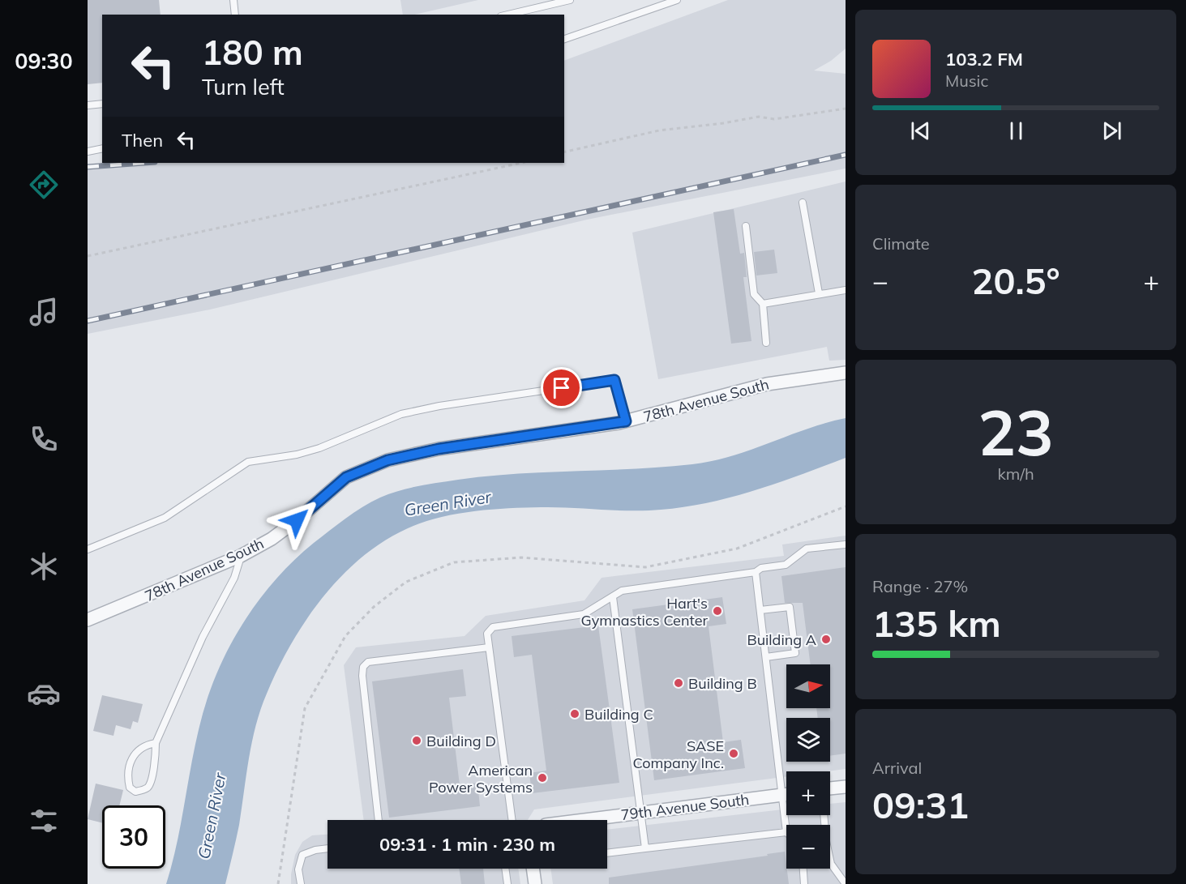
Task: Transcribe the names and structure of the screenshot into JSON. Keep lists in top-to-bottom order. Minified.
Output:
{"streets":{"street":["78th Avenue South","79th Avenue South"]},"water":["Green River"],"places":["Hart's Gymnastics Center","Building A","Building B","Building C","Building D","SASE Company Inc.","American Power Systems"],"north":"right","page":{"tabs":"09:30","turn":["180 m","Turn left"],"song":["103.2 FM","Music"],"then":"Then","tile":["Climate",["23","km/h"],["Range · 27%","135 km"],["Arrival","09:31"]],"heat":["−","20.5°","+"],"map_buttons":["+","−"],"limit":"30","trip":"09:31 · 1 min · 230 m"}}
